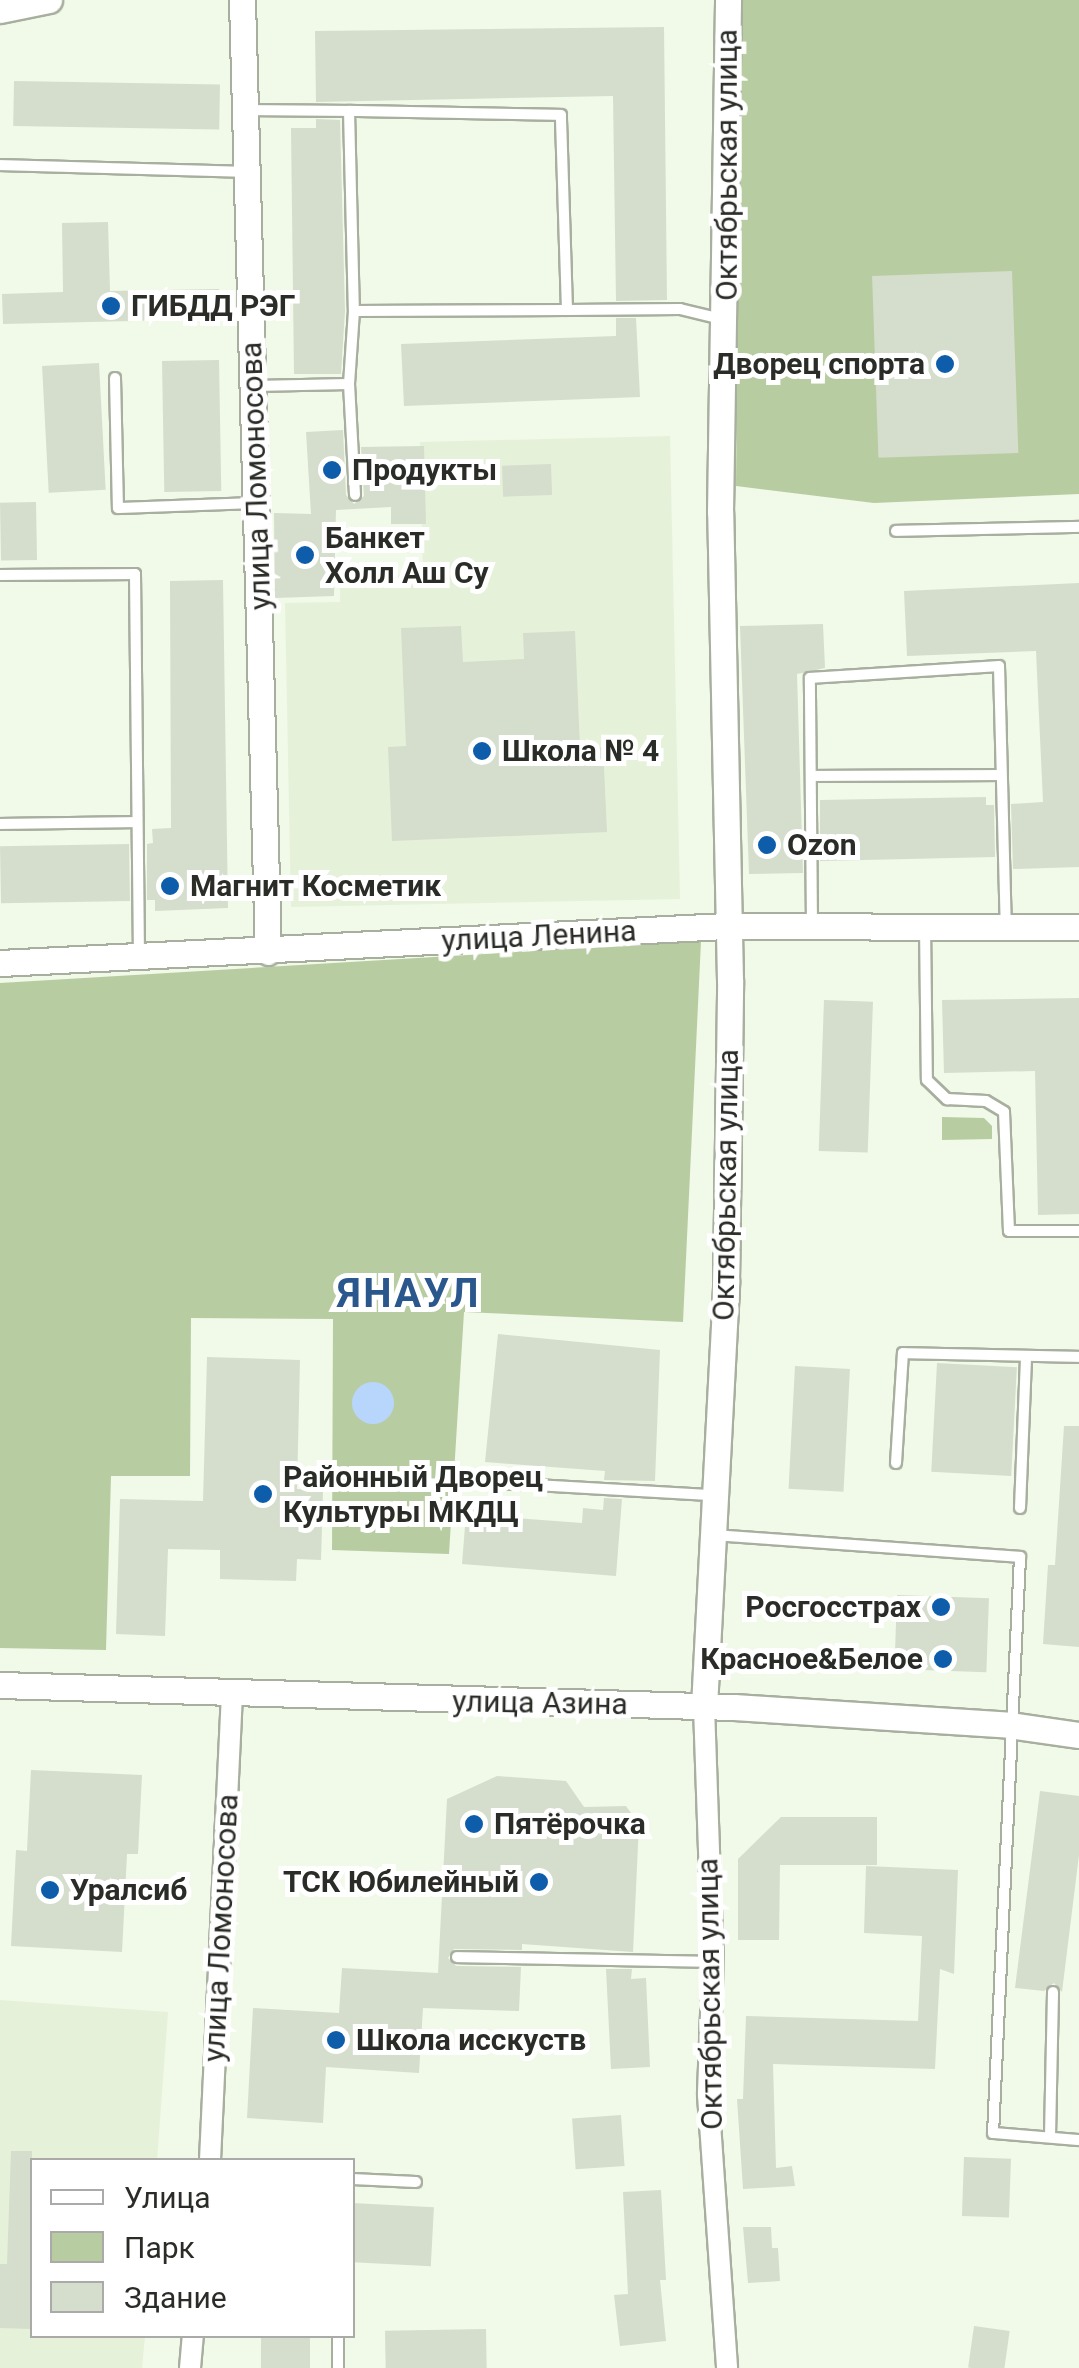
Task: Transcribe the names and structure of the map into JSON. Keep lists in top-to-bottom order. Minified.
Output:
{"streets":{"street":["Октябрьская улица","улица Ломоносова","улица Ленина","улица Азина"]},"crossings":[["Октябрьская улица","улица Ленина"],["Октябрьская улица","улица Азина"],["улица Ломоносова","улица Ленина"],["улица Ломоносова","улица Азина"]],"districts":["ЯНАУЛ"],"places":["ГИБДД РЭГ","Дворец спорта","Продукты","Банкет Холл Аш Су","Школа № 4","Ozon","Магнит Косметик","Районный Дворец Культуры МКДЦ","Росгосстрах","Красное&Белое","Пятёрочка","ТСК Юбилейный","Уралсиб","Школа исскуств"],"legend":["Улица","Парк","Здание"]}
